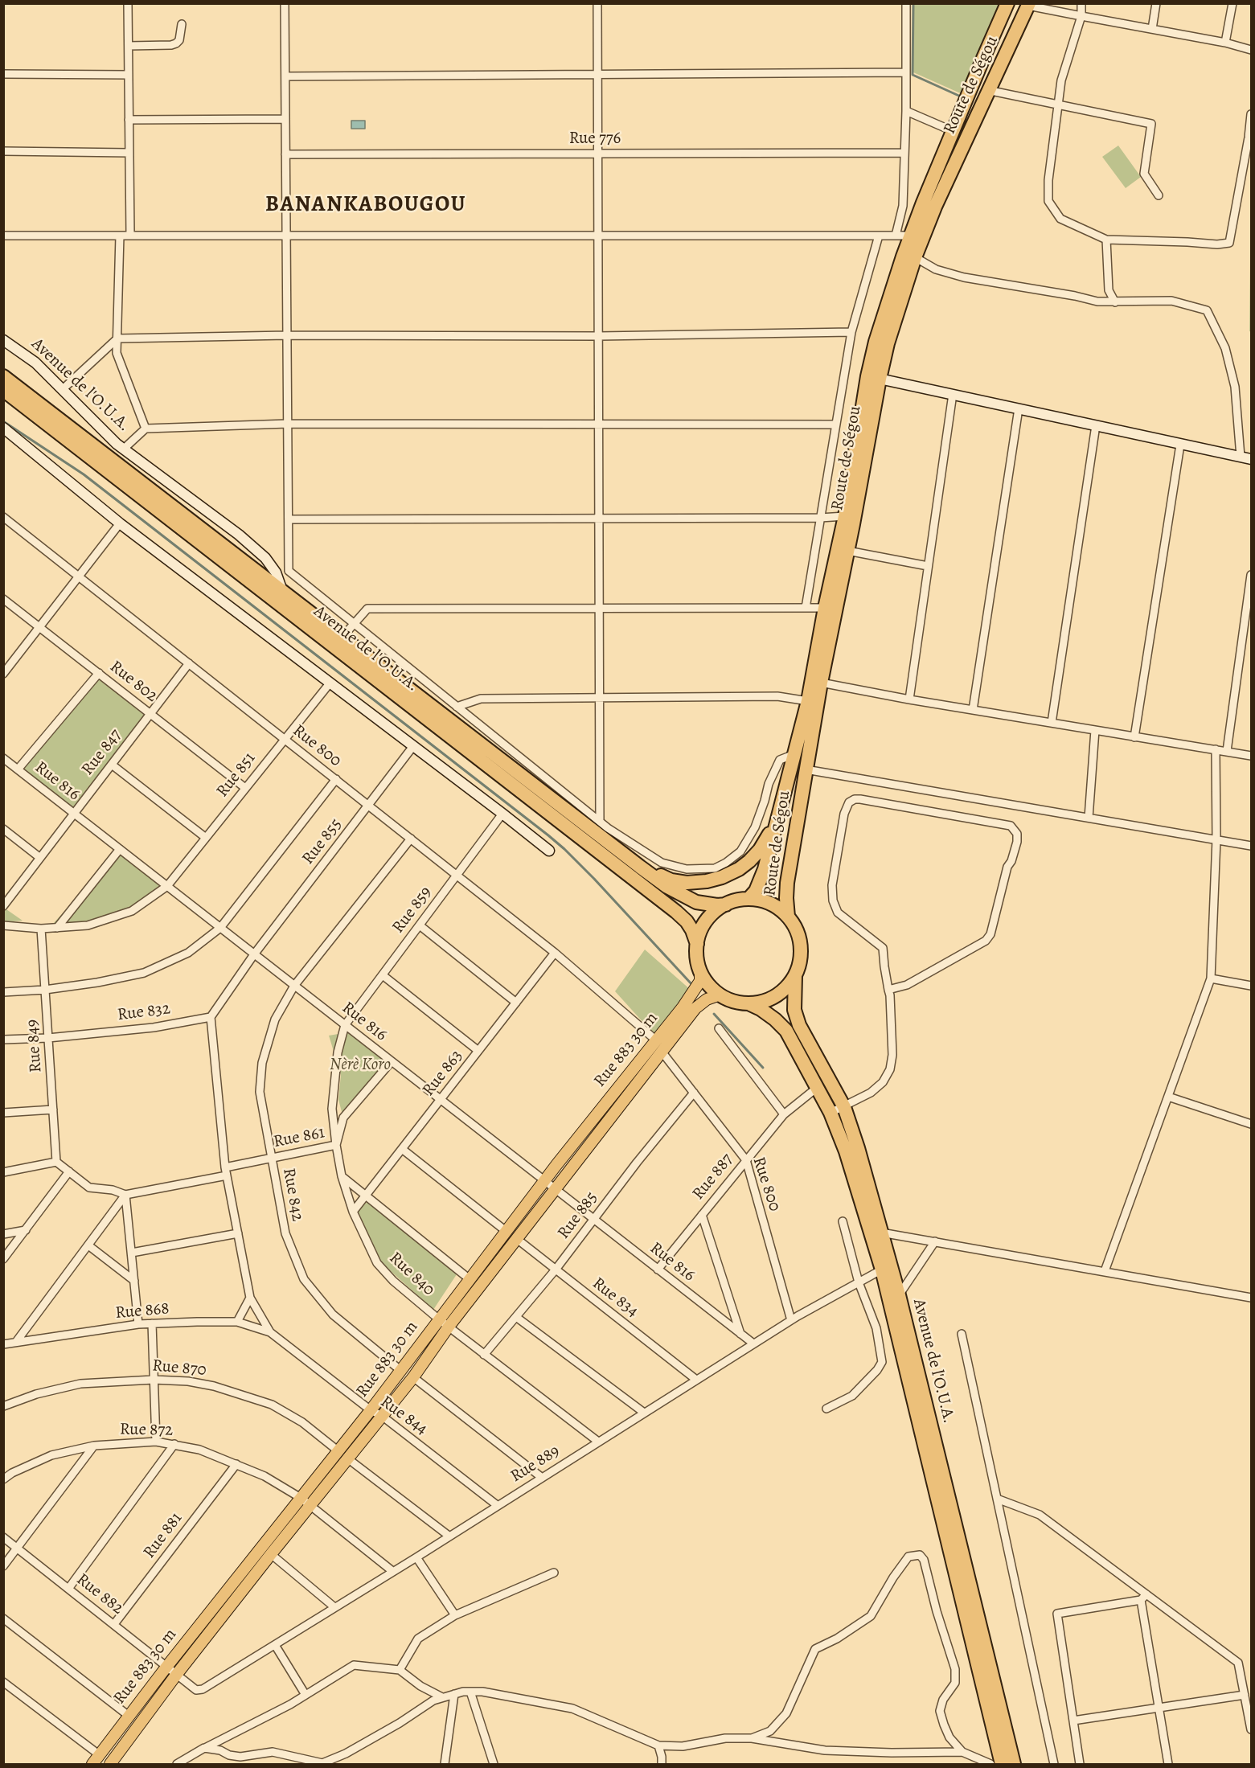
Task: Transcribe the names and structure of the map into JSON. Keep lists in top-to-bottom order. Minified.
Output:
{"streets":{"highway":["Route de Ségou","Avenue de l'O.U.A."],"main road":["Rue 883 30 m"],"street":["Rue 776","Rue 802","Rue 800","Rue 847","Rue 851","Rue 816","Rue 855","Rue 859","Rue 832","Rue 849","Rue 863","Rue 861","Rue 887","Rue 842","Rue 885","Rue 840","Rue 834","Rue 868","Rue 870","Rue 844","Rue 872","Rue 889","Rue 881","Rue 882"]},"crossings":[["Route de Ségou","Avenue de l'O.U.A."],["Route de Ségou","Rue 883 30 m"],["Avenue de l'O.U.A.","Rue 883 30 m"],["Avenue de l'O.U.A.","Rue 887"],["Avenue de l'O.U.A.","Rue 889"],["Rue 802","Rue 847"],["Rue 802","Rue 851"],["Rue 800","Rue 847"],["Rue 800","Rue 851"],["Rue 800","Rue 855"],["Rue 800","Rue 859"],["Rue 800","Rue 883 30 m"],["Rue 800","Rue 863"],["Rue 800","Rue 887"],["Rue 800","Rue 842"],["Rue 800","Rue 885"],["Rue 800","Rue 889"],["Rue 847","Rue 816"],["Rue 851","Rue 816"],["Rue 851","Rue 849"],["Rue 816","Rue 855"],["Rue 816","Rue 859"],["Rue 816","Rue 883 30 m"],["Rue 816","Rue 863"],["Rue 816","Rue 861"],["Rue 816","Rue 887"],["Rue 816","Rue 842"],["Rue 816","Rue 885"],["Rue 816","Rue 840"],["Rue 816","Rue 889"],["Rue 859","Rue 840"],["Rue 832","Rue 849"],["Rue 883 30 m","Rue 842"],["Rue 883 30 m","Rue 840"],["Rue 883 30 m","Rue 870"],["Rue 883 30 m","Rue 844"],["Rue 883 30 m","Rue 872"],["Rue 883 30 m","Rue 882"],["Rue 863","Rue 840"],["Rue 861","Rue 842"],["Rue 861","Rue 840"],["Rue 885","Rue 840"],["Rue 885","Rue 834"],["Rue 840","Rue 889"],["Rue 834","Rue 889"],["Rue 868","Rue 844"],["Rue 870","Rue 889"],["Rue 844","Rue 889"],["Rue 872","Rue 889"],["Rue 872","Rue 881"],["Rue 889","Rue 882"],["Rue 881","Rue 882"]],"districts":["BANANKABOUGOU"],"parks":["Nèrè Koro"]}
